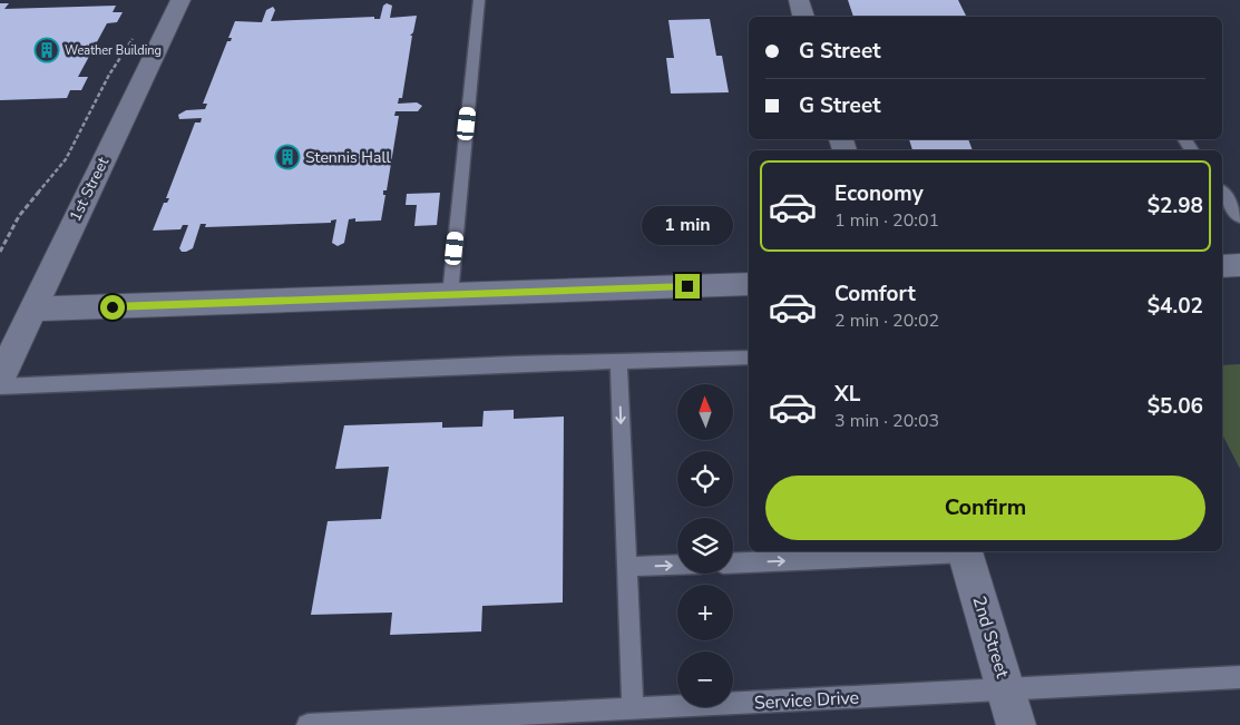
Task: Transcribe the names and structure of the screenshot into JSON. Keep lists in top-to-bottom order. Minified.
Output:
{"streets":{"street":["1st Street","2nd Street"],"lane":["Service Drive"]},"crossings":[["2nd Street","Service Drive"]],"places":{"building":["Weather Building","Stennis Hall"]},"north":"top","page":{"banner":["G Street","G Street"],"list":[{"name":"Economy","note":"1 min · 20:01","value":"$2.98"},{"name":"Comfort","note":"2 min · 20:02","value":"$4.02"},{"name":"XL","note":"3 min · 20:03","value":"$5.06"}],"bubble":"1 min","map_buttons":["+","−"],"buttons":"Confirm"}}
